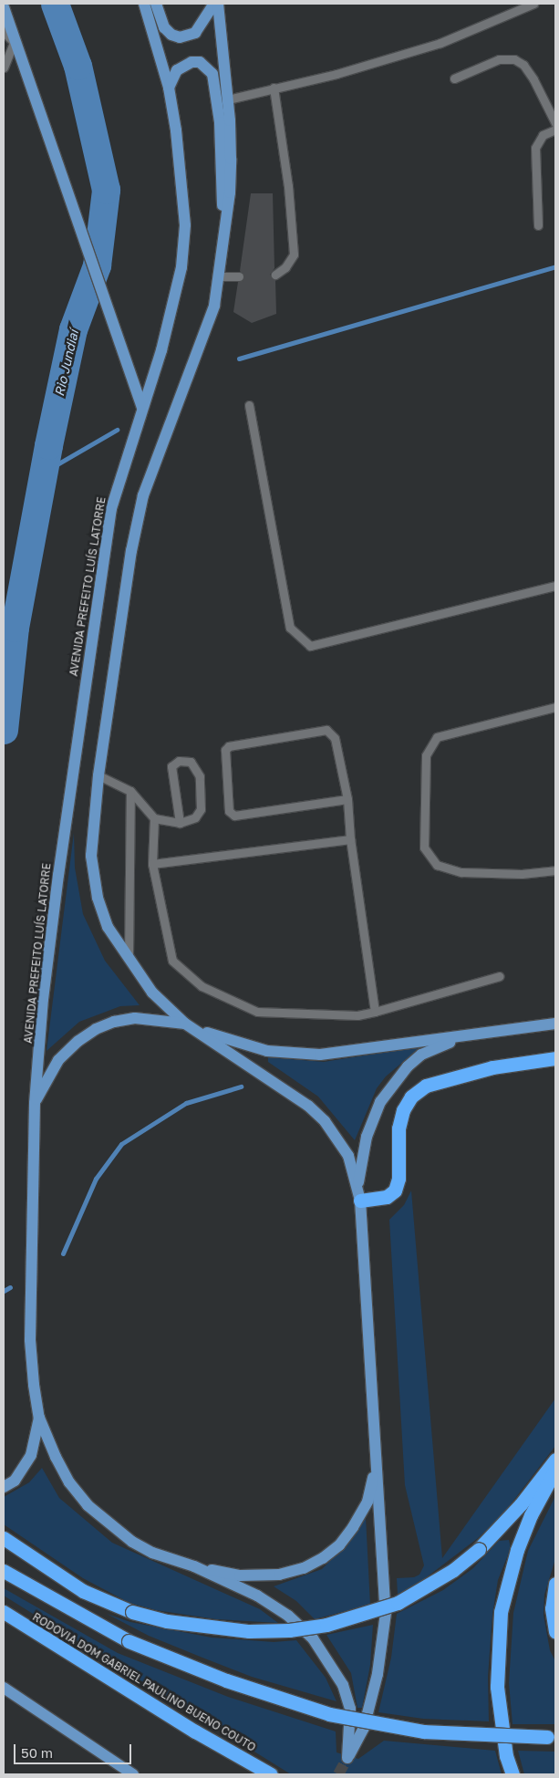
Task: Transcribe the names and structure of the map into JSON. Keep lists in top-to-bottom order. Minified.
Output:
{"streets":{"highway":["RODOVIA DOM GABRIEL PAULINO BUENO COUTO"],"main road":["AVENIDA PREFEITO LUÍS LATORRE"]},"water":["Rio Jundiaí"],"scale_bar":"50 m"}
